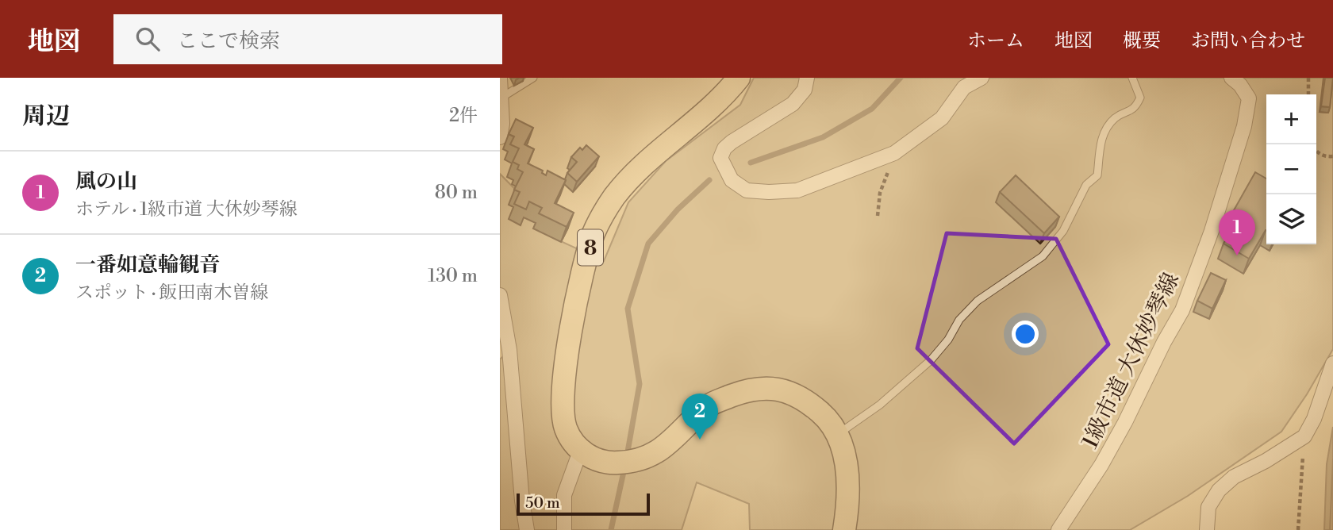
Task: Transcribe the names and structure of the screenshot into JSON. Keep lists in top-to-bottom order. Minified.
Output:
{"streets":{"main road":["8"],"street":["1級市道 大休妙琴線"]},"scale_bar":"50 m","page":{"header":"地図","search":"ここで検索","nav":["ホーム","地図","概要","お問い合わせ"],"heading":["周辺","2件"],"map_buttons":["+","−"],"list":[{"mark":"1","name":"風の山","note":"ホテル · 1級市道 大休妙琴線","value":"80 m"},{"mark":"2","name":"一番如意輪観音","note":"スポット · 飯田南木曽線","value":"130 m"}],"pins":["1","2"],"scale":"50 m"}}
